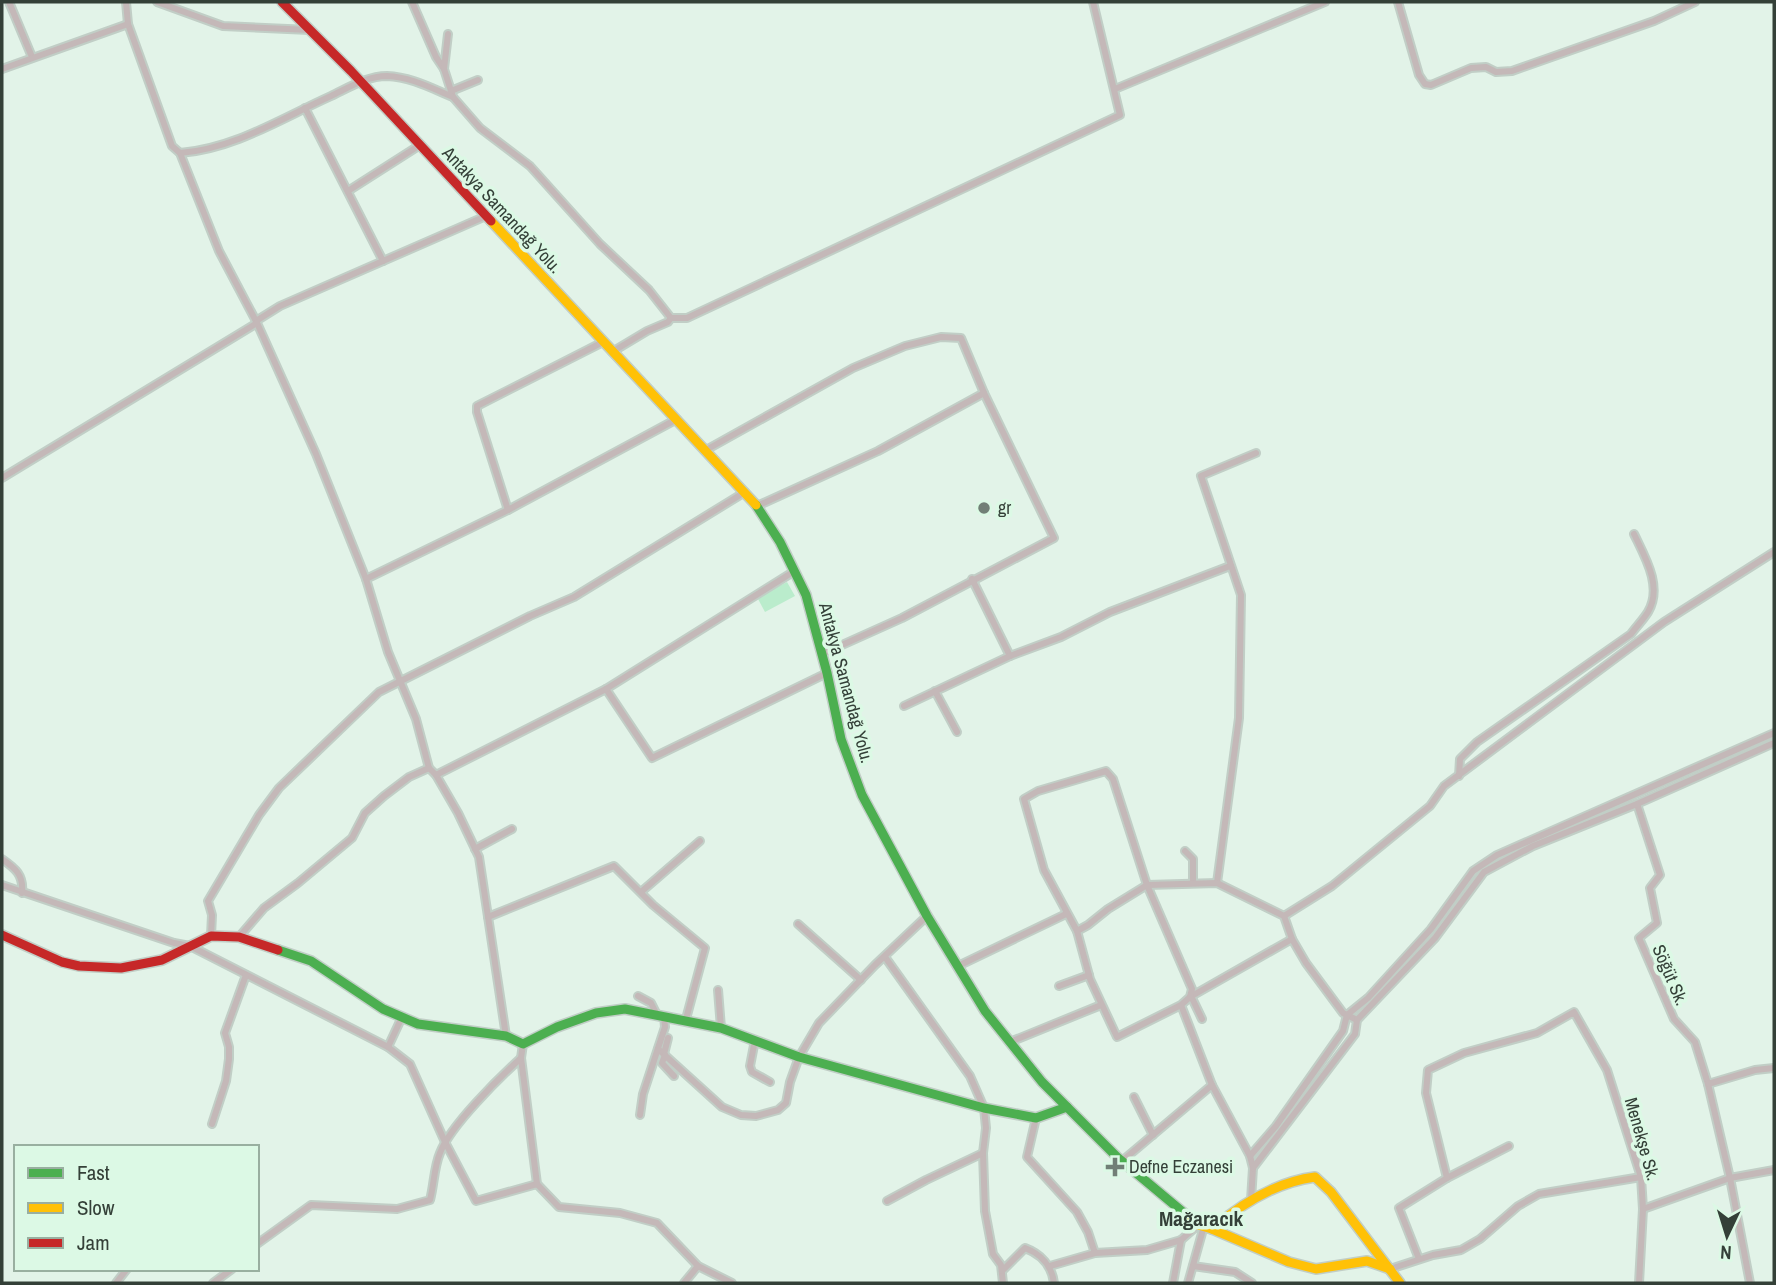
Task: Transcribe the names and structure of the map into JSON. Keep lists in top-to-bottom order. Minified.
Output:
{"streets":{"street":["Antakya Samandağ Yolu.","Söğüt Sk.","Menekşe Sk."]},"districts":["Mağaracık"],"places":{"other":["gr"],"health":["Defne Eczanesi"]},"legend":["Fast","Slow","Jam"],"north":"bottom"}
